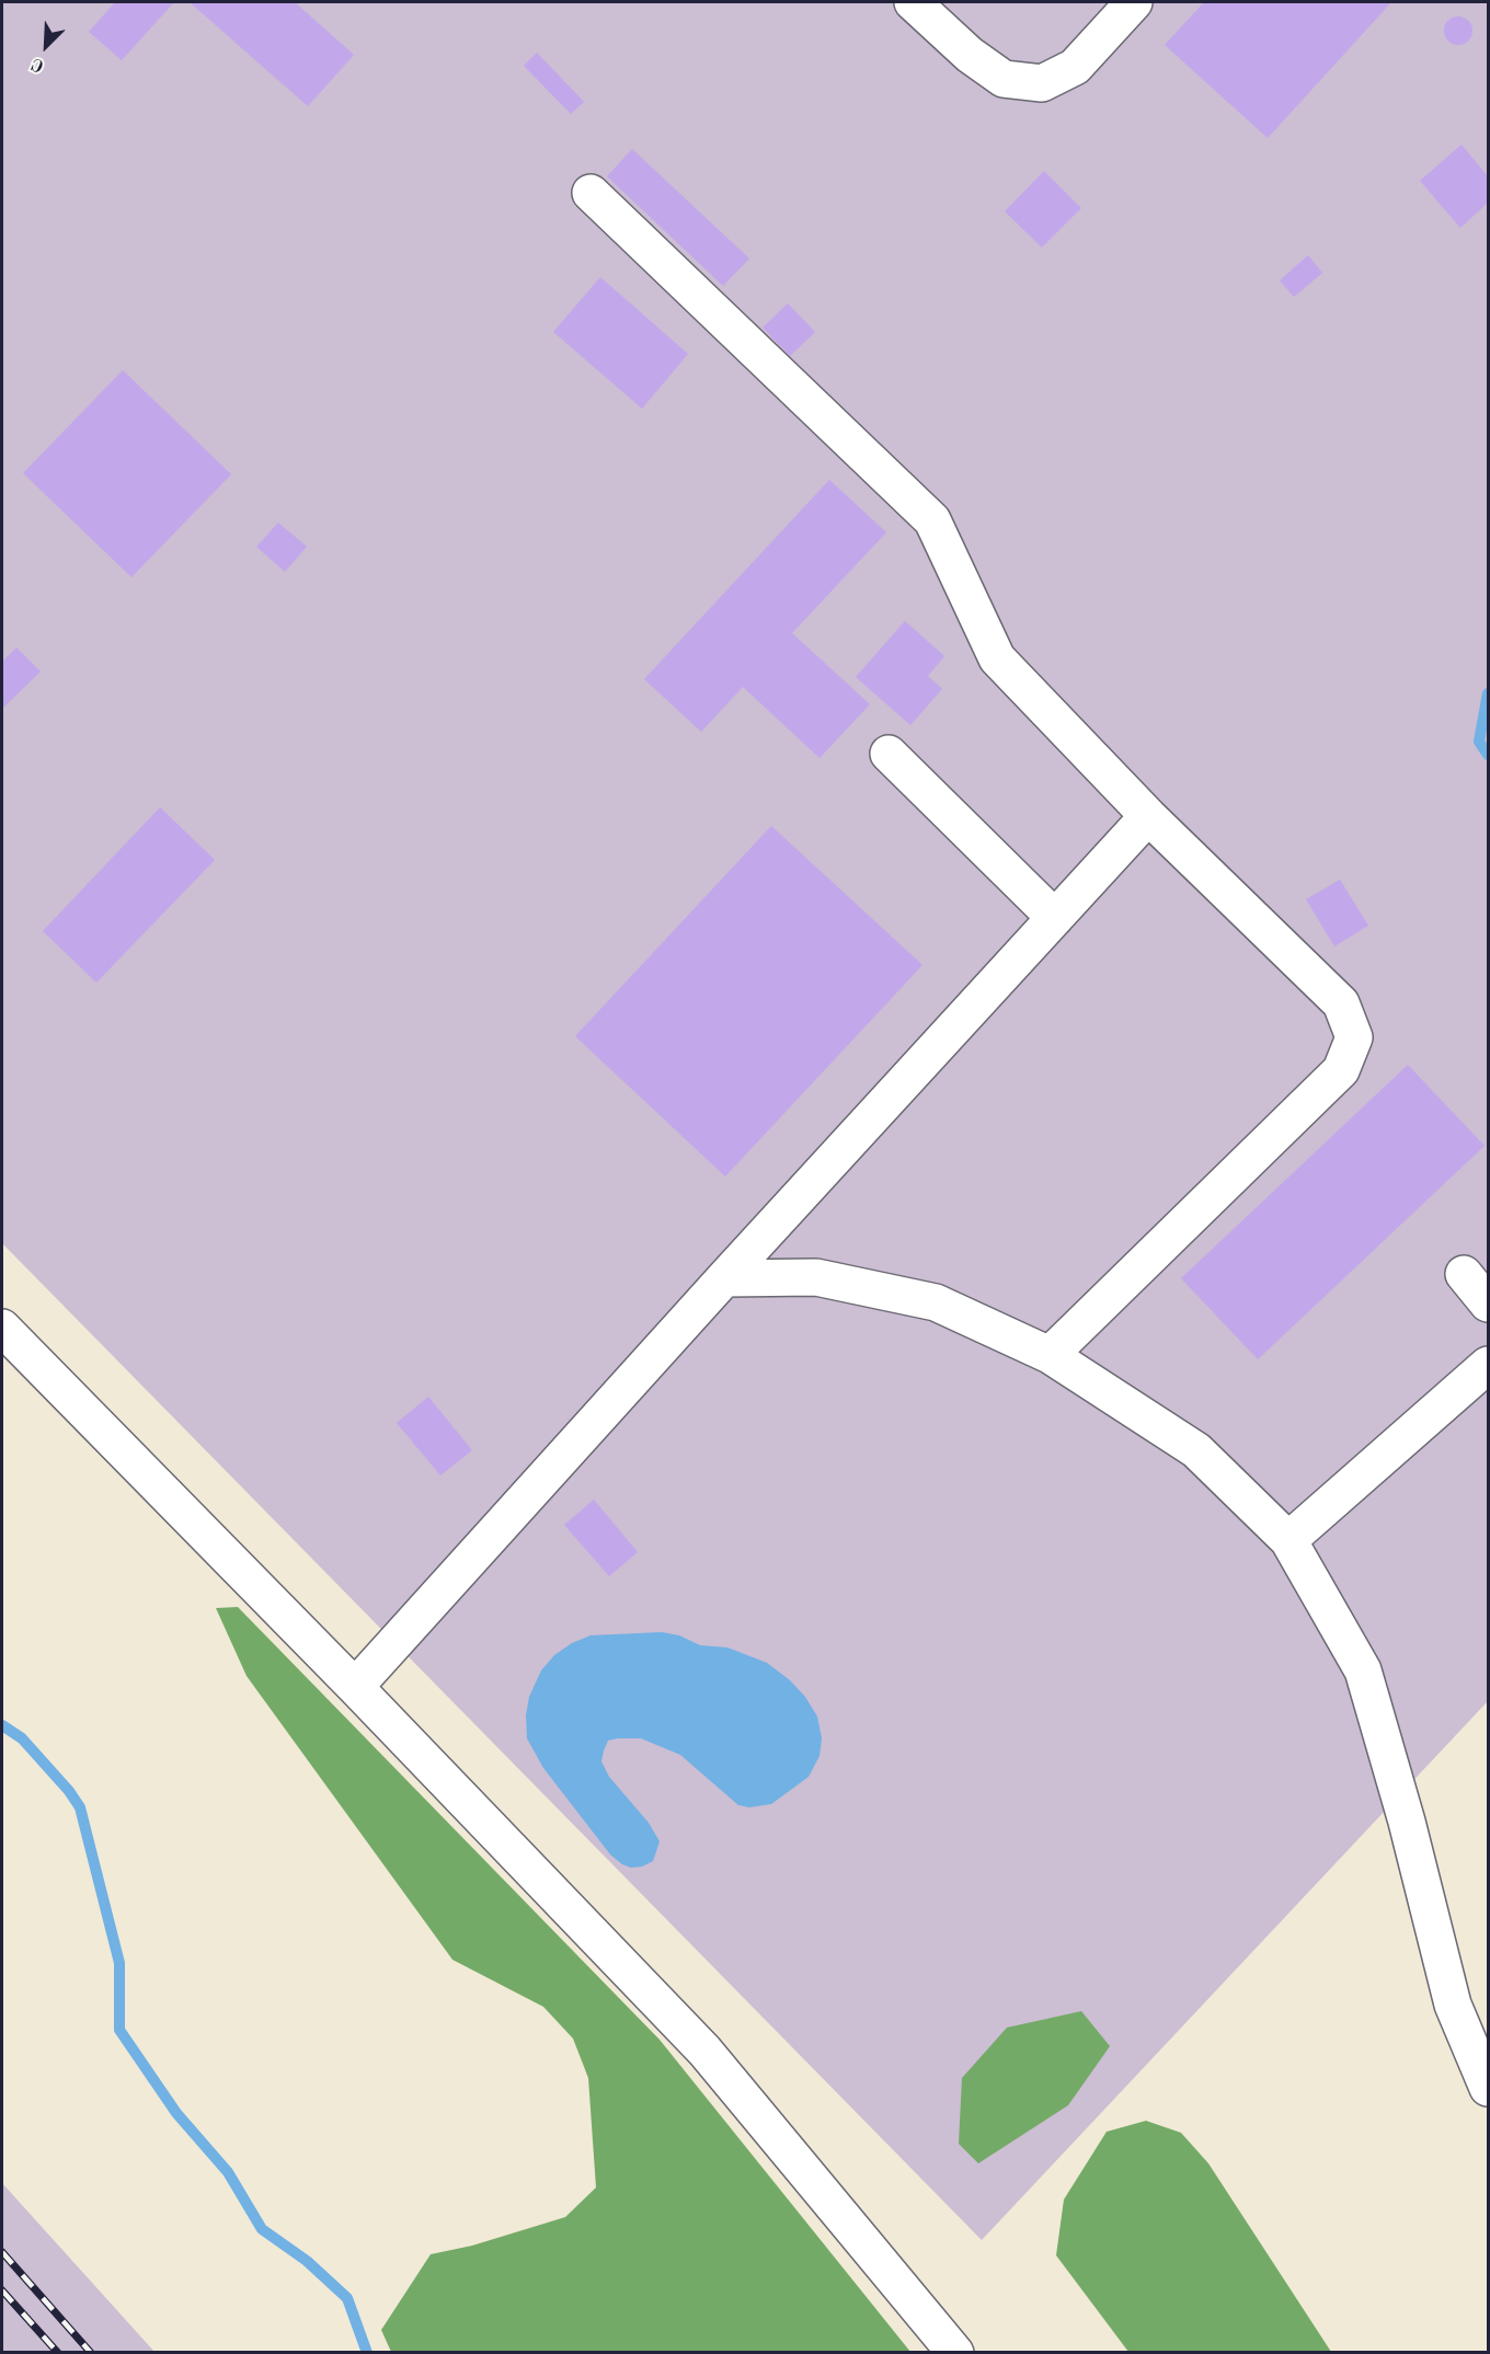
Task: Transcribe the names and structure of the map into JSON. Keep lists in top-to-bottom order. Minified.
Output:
{"north":"bottom left"}
